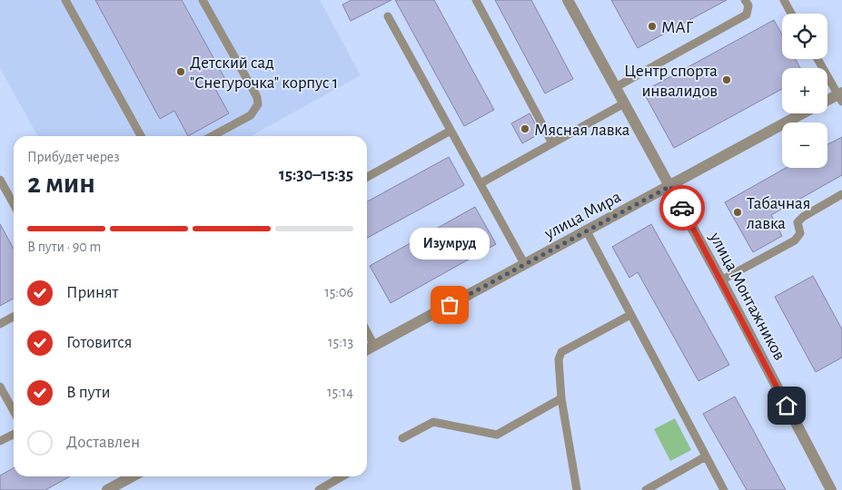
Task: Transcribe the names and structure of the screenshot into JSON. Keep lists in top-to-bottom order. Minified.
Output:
{"streets":{"street":["улица Мира","улица Монтажников"]},"crossings":[["улица Мира","улица Монтажников"]],"places":["МАГ","Детский сад \"Снегурочка\" корпус 1","Центр спорта инвалидов","Мясная лавка","Табачная лавка","Изумруд"],"page":{"map_buttons":["+","−"],"heading":["2 мин","Прибудет через","15:30–15:35"],"bar":"В пути · 90 m","bubble":"Изумруд","list":[["Принят","15:06"],["Готовится","15:13"],["В пути","15:14"],"Доставлен"]}}
